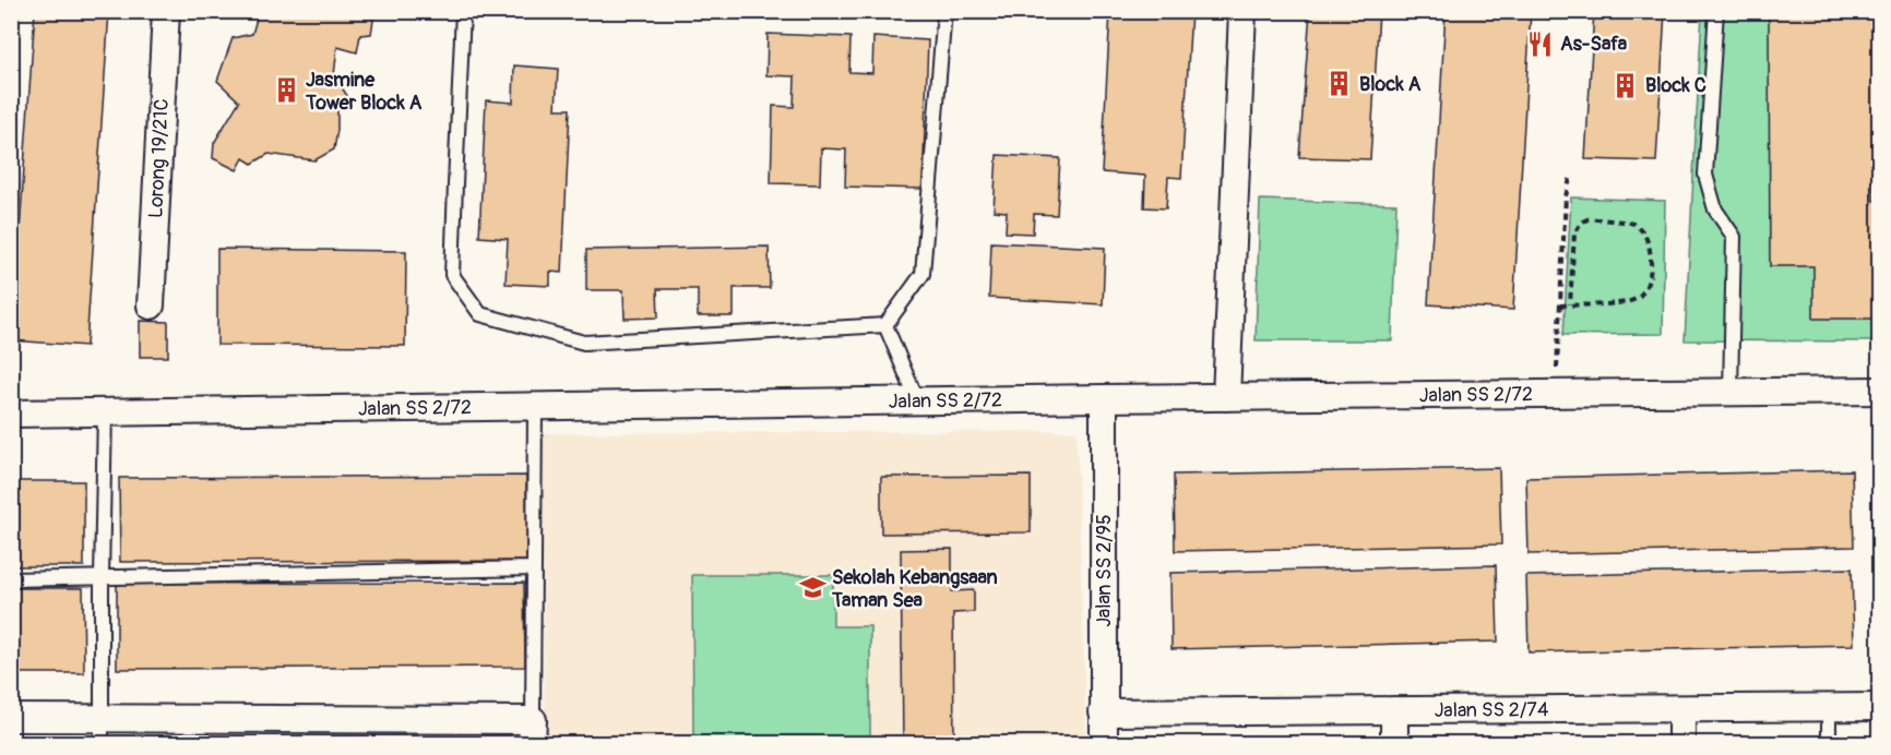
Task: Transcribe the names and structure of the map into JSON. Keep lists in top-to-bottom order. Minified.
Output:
{"streets":{"street":["Lorong 19/21C","Jalan SS 2/72","Jalan SS 2/95","Jalan SS 2/74"]},"crossings":[["Jalan SS 2/72","Jalan SS 2/95"],["Jalan SS 2/95","Jalan SS 2/74"]],"places":{"restaurant":["As-Safa"],"building":["Block A","Block C","Jasmine Tower Block A"],"school or university":["Sekolah Kebangsaan Taman Sea"]}}
